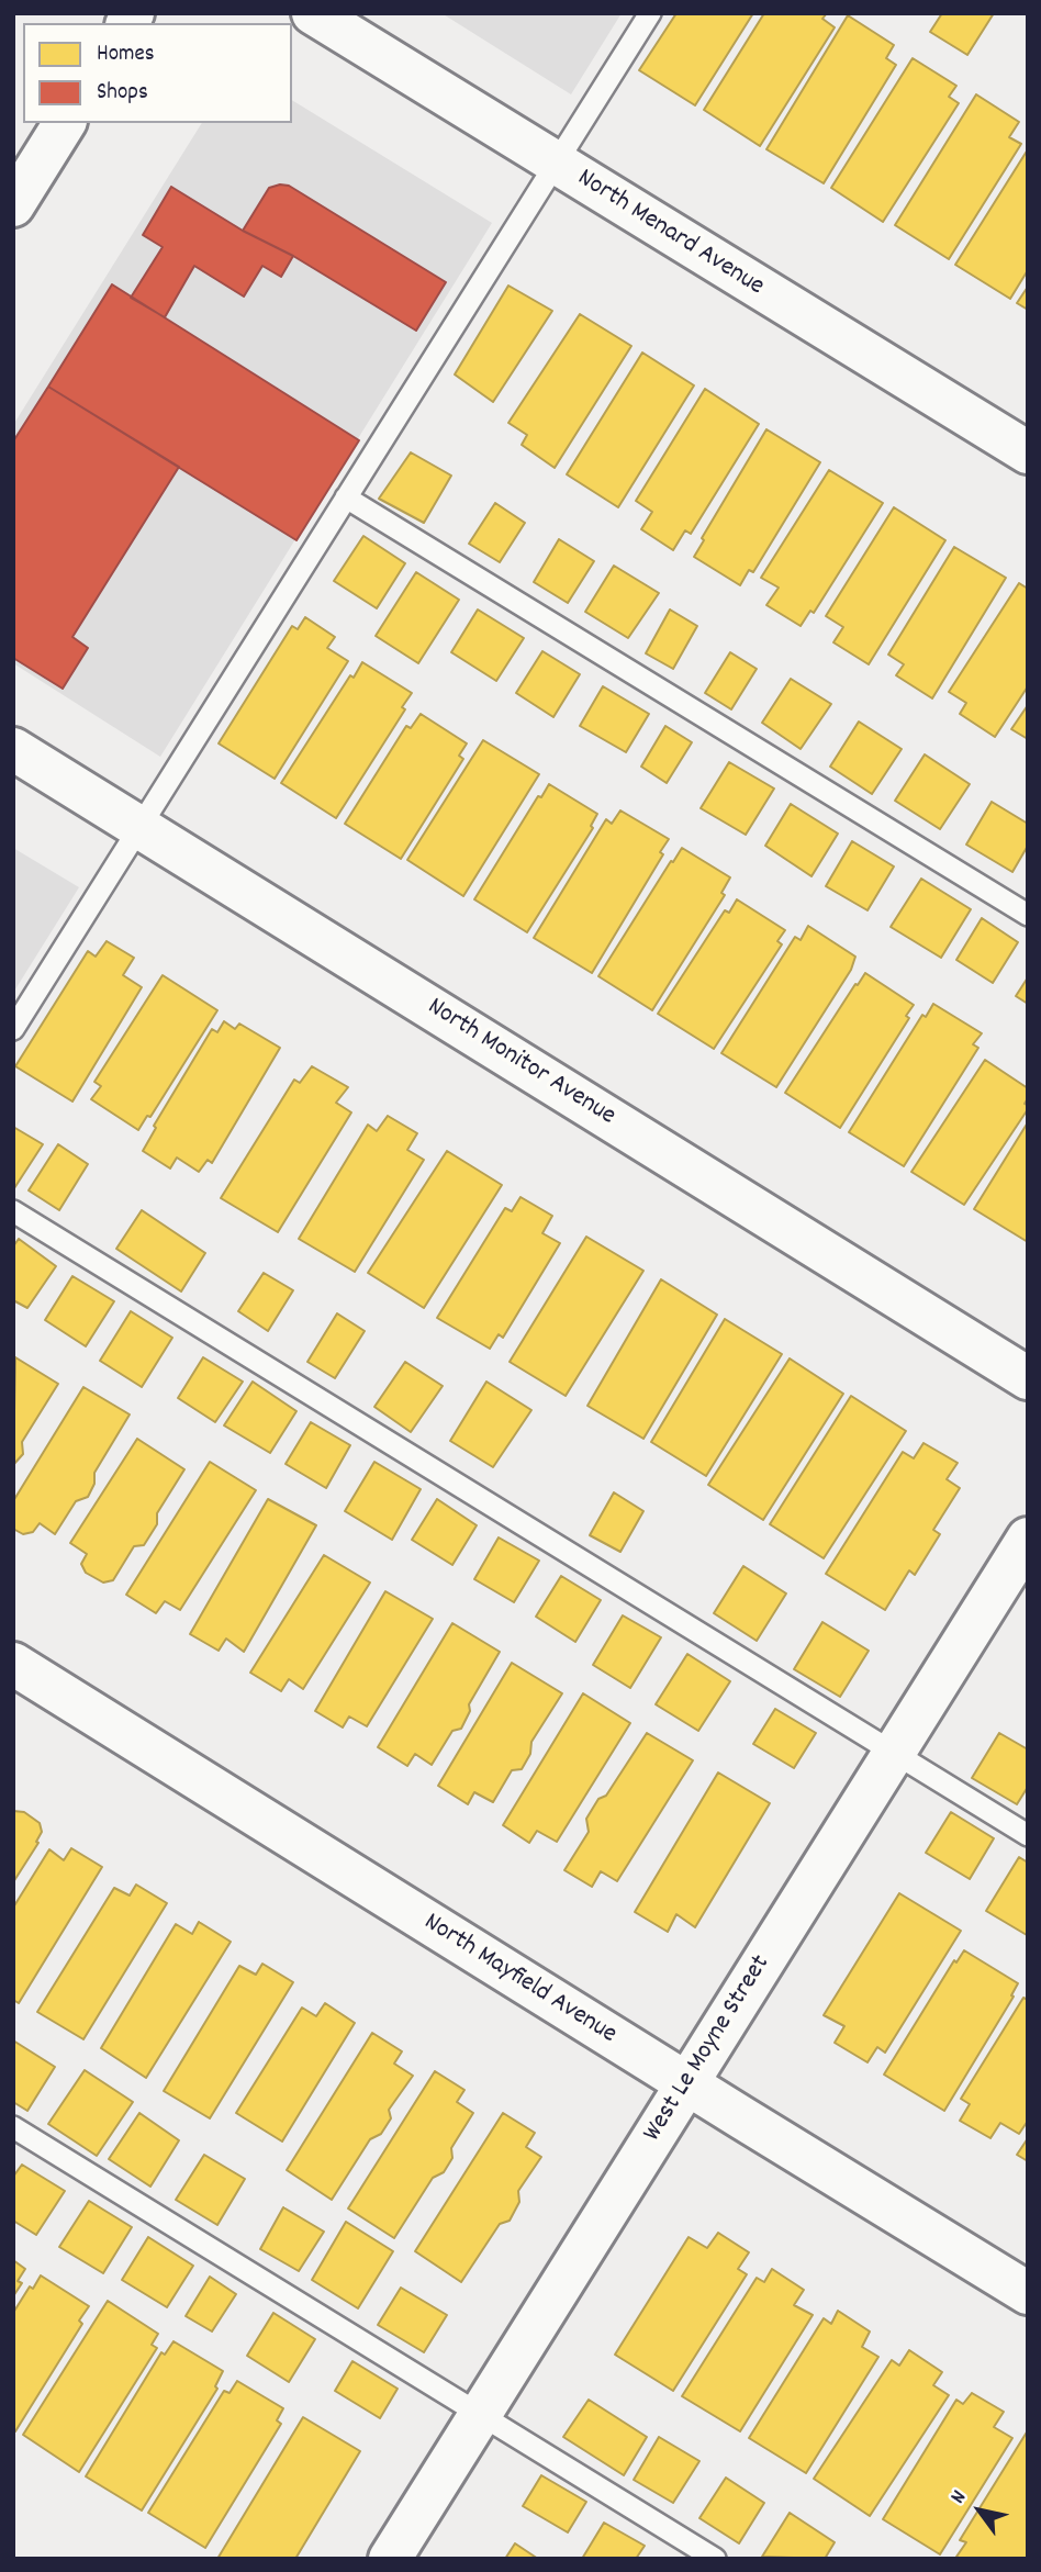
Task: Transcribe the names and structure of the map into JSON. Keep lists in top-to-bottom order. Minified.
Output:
{"streets":{"street":["North Menard Avenue","North Monitor Avenue","North Mayfield Avenue","West Le Moyne Street"]},"crossings":[["North Mayfield Avenue","West Le Moyne Street"]],"legend":["Homes","Shops"],"north":"top left"}
